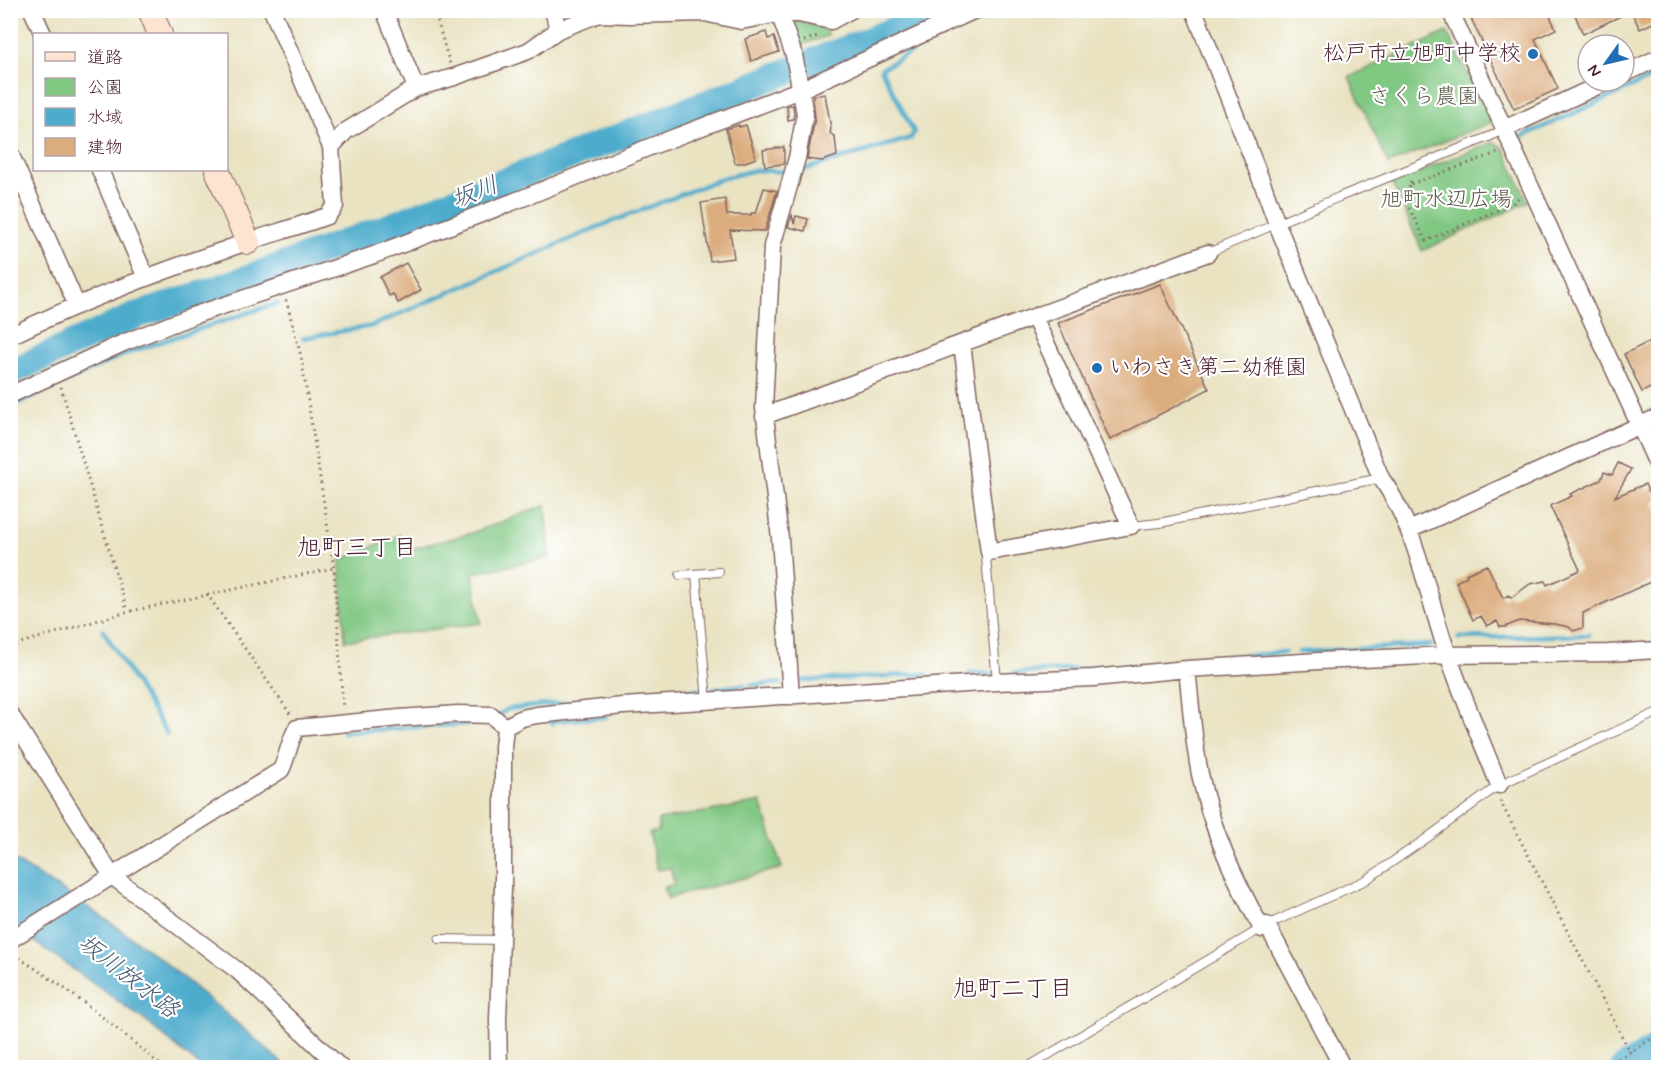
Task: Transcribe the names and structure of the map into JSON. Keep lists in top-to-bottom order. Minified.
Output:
{"districts":["旭町三丁目","旭町二丁目"],"water":["坂川","坂川放水路"],"parks":["さくら農園","旭町水辺広場"],"places":["松戸市立旭町中学校","いわさき第二幼稚園"],"legend":["道路","公園","水域","建物"],"north":"bottom left"}
